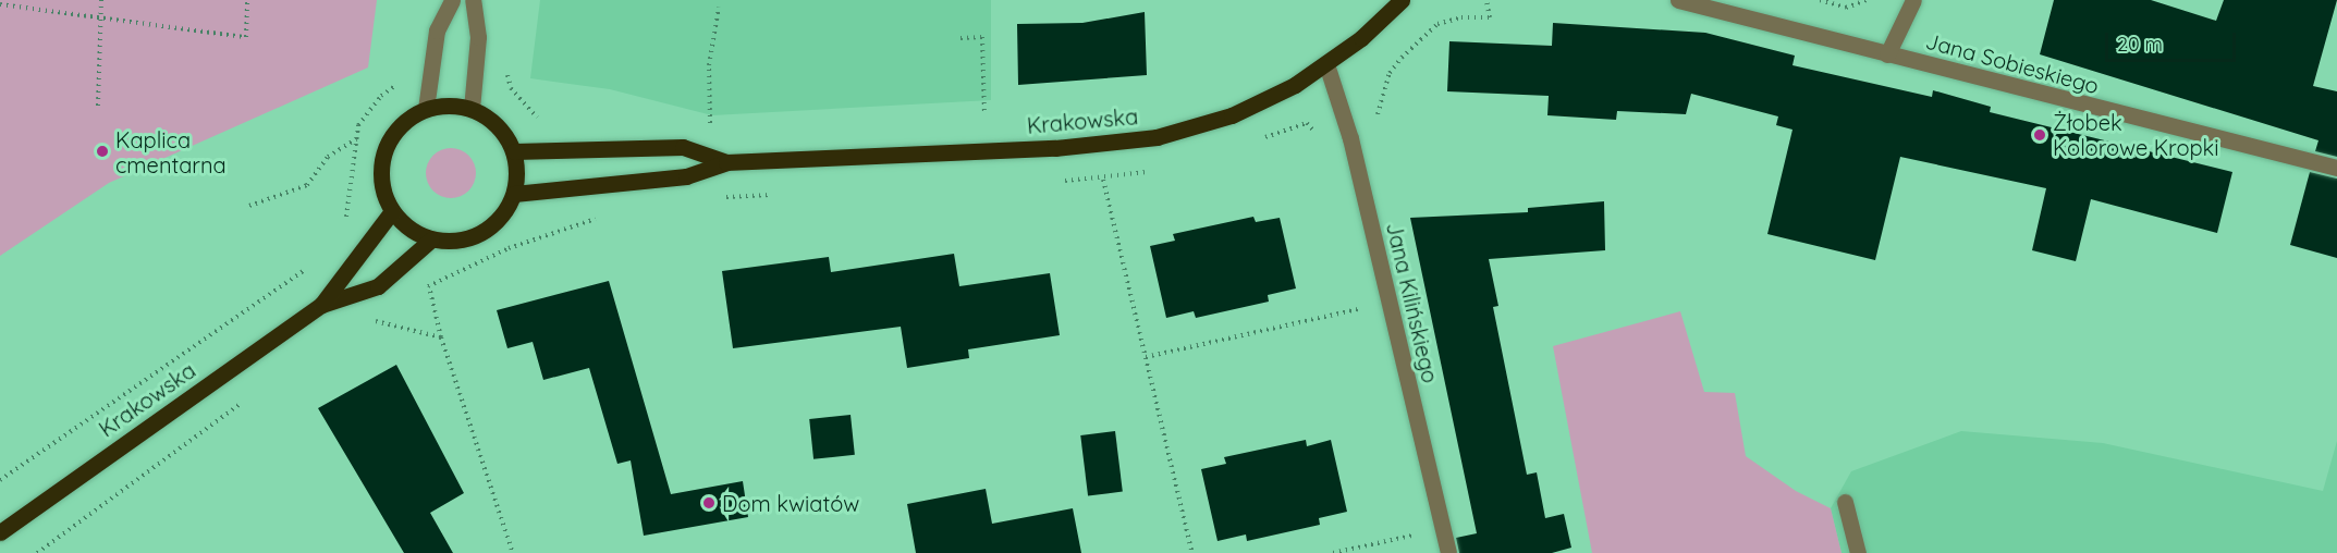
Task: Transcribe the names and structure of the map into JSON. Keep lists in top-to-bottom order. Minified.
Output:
{"streets":{"main road":["Krakowska"],"street":["Jana Sobieskiego","Jana Kilińskiego"]},"crossings":[["Krakowska","Jana Kilińskiego"]],"places":["Żłobek Kolorowe Kropki","Kaplica cmentarna","Dom kwiatów"],"scale_bar":"20 m"}
